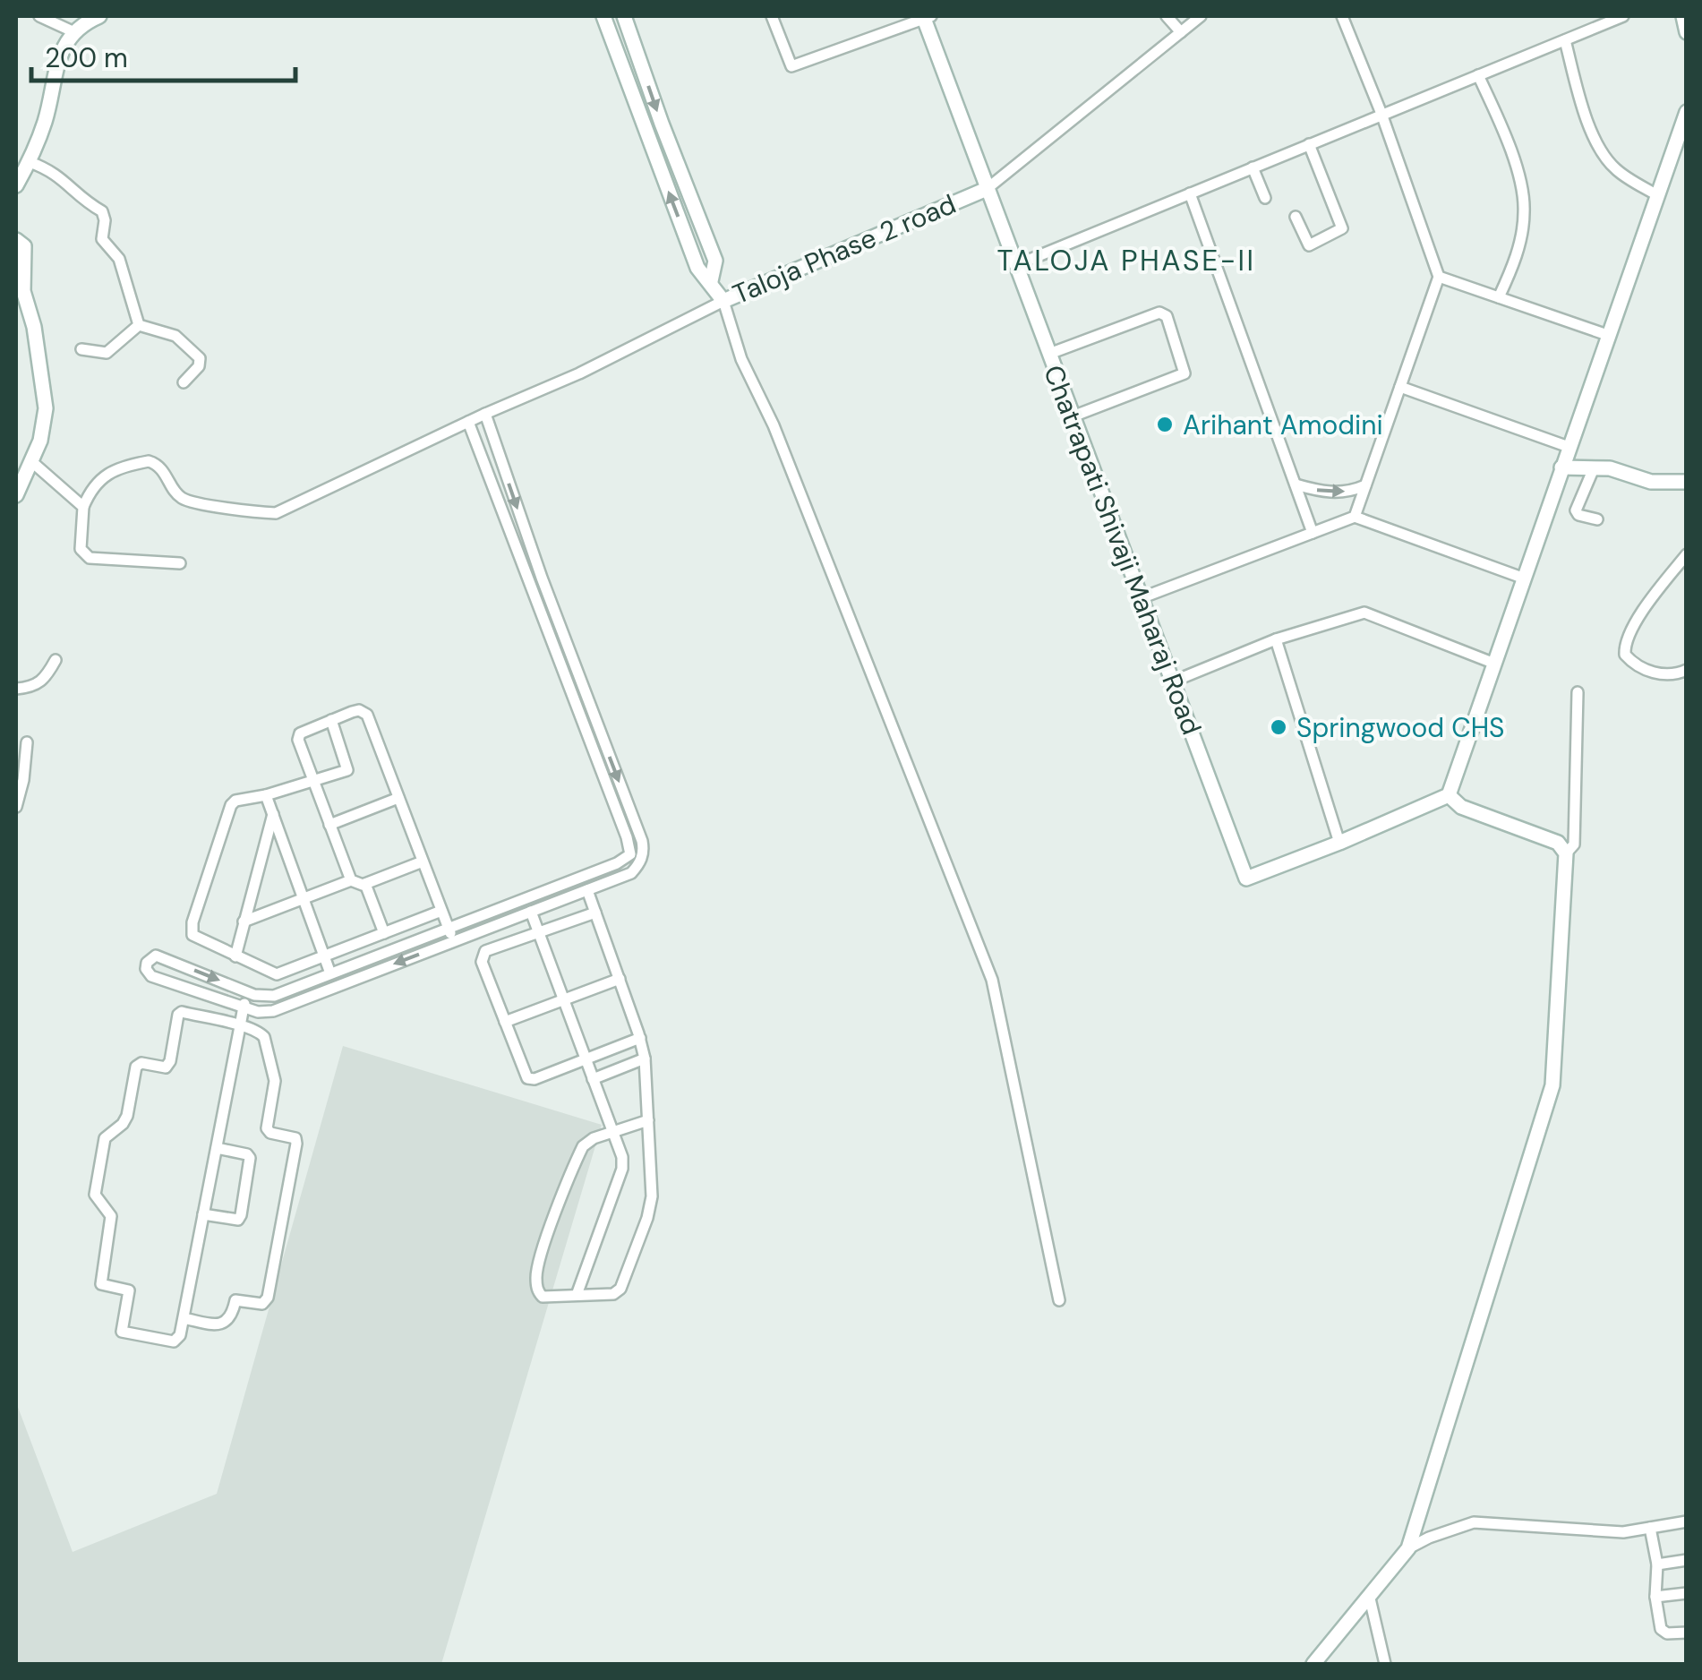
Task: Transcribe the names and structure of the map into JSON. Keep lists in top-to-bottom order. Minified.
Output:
{"streets":{"street":["Taloja Phase 2 road","Chatrapati Shivaji Maharaj Road"]},"crossings":[["Taloja Phase 2 road","Chatrapati Shivaji Maharaj Road"]],"districts":["TALOJA PHASE-II"],"places":["Arihant Amodini","Springwood CHS"],"scale_bar":"200 m"}
